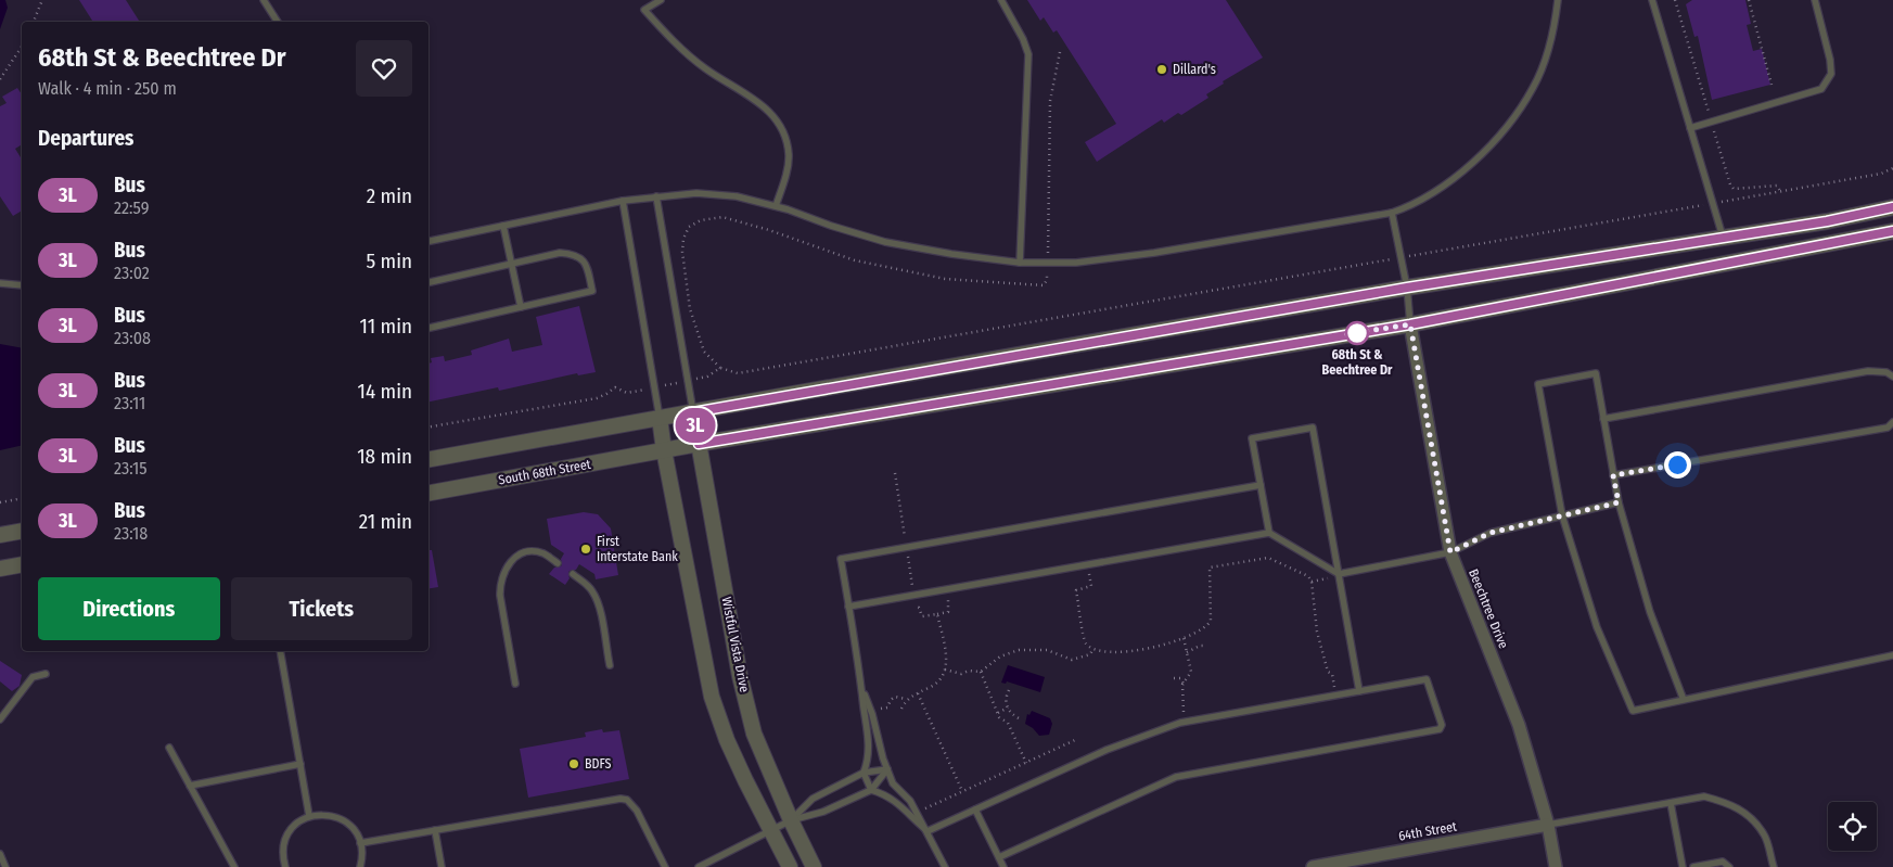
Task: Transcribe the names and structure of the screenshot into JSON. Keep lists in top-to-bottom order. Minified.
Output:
{"streets":{"street":["South 68th Street","Beechtree Drive","Wistful Vista Drive","64th Street"]},"crossings":[["South 68th Street","Beechtree Drive"],["South 68th Street","Wistful Vista Drive"],["Beechtree Drive","64th Street"]],"places":["Dillard's","68th St & Beechtree Dr","First Interstate Bank","BDFS"],"lines":["bus line 3L"],"page":{"on_map":"3L","heading":[["68th St & Beechtree Dr","Walk · 4 min · 250 m"],"Departures"],"list":[{"mark":"3L","name":"Bus","note":"22:59","value":"2 min"},{"mark":"3L","name":"Bus","note":"23:02","value":"5 min"},{"mark":"3L","name":"Bus","note":"23:08","value":"11 min"},{"mark":"3L","name":"Bus","note":"23:11","value":"14 min"},{"mark":"3L","name":"Bus","note":"23:15","value":"18 min"},{"mark":"3L","name":"Bus","note":"23:18","value":"21 min"}],"buttons":["Directions","Tickets"]}}
